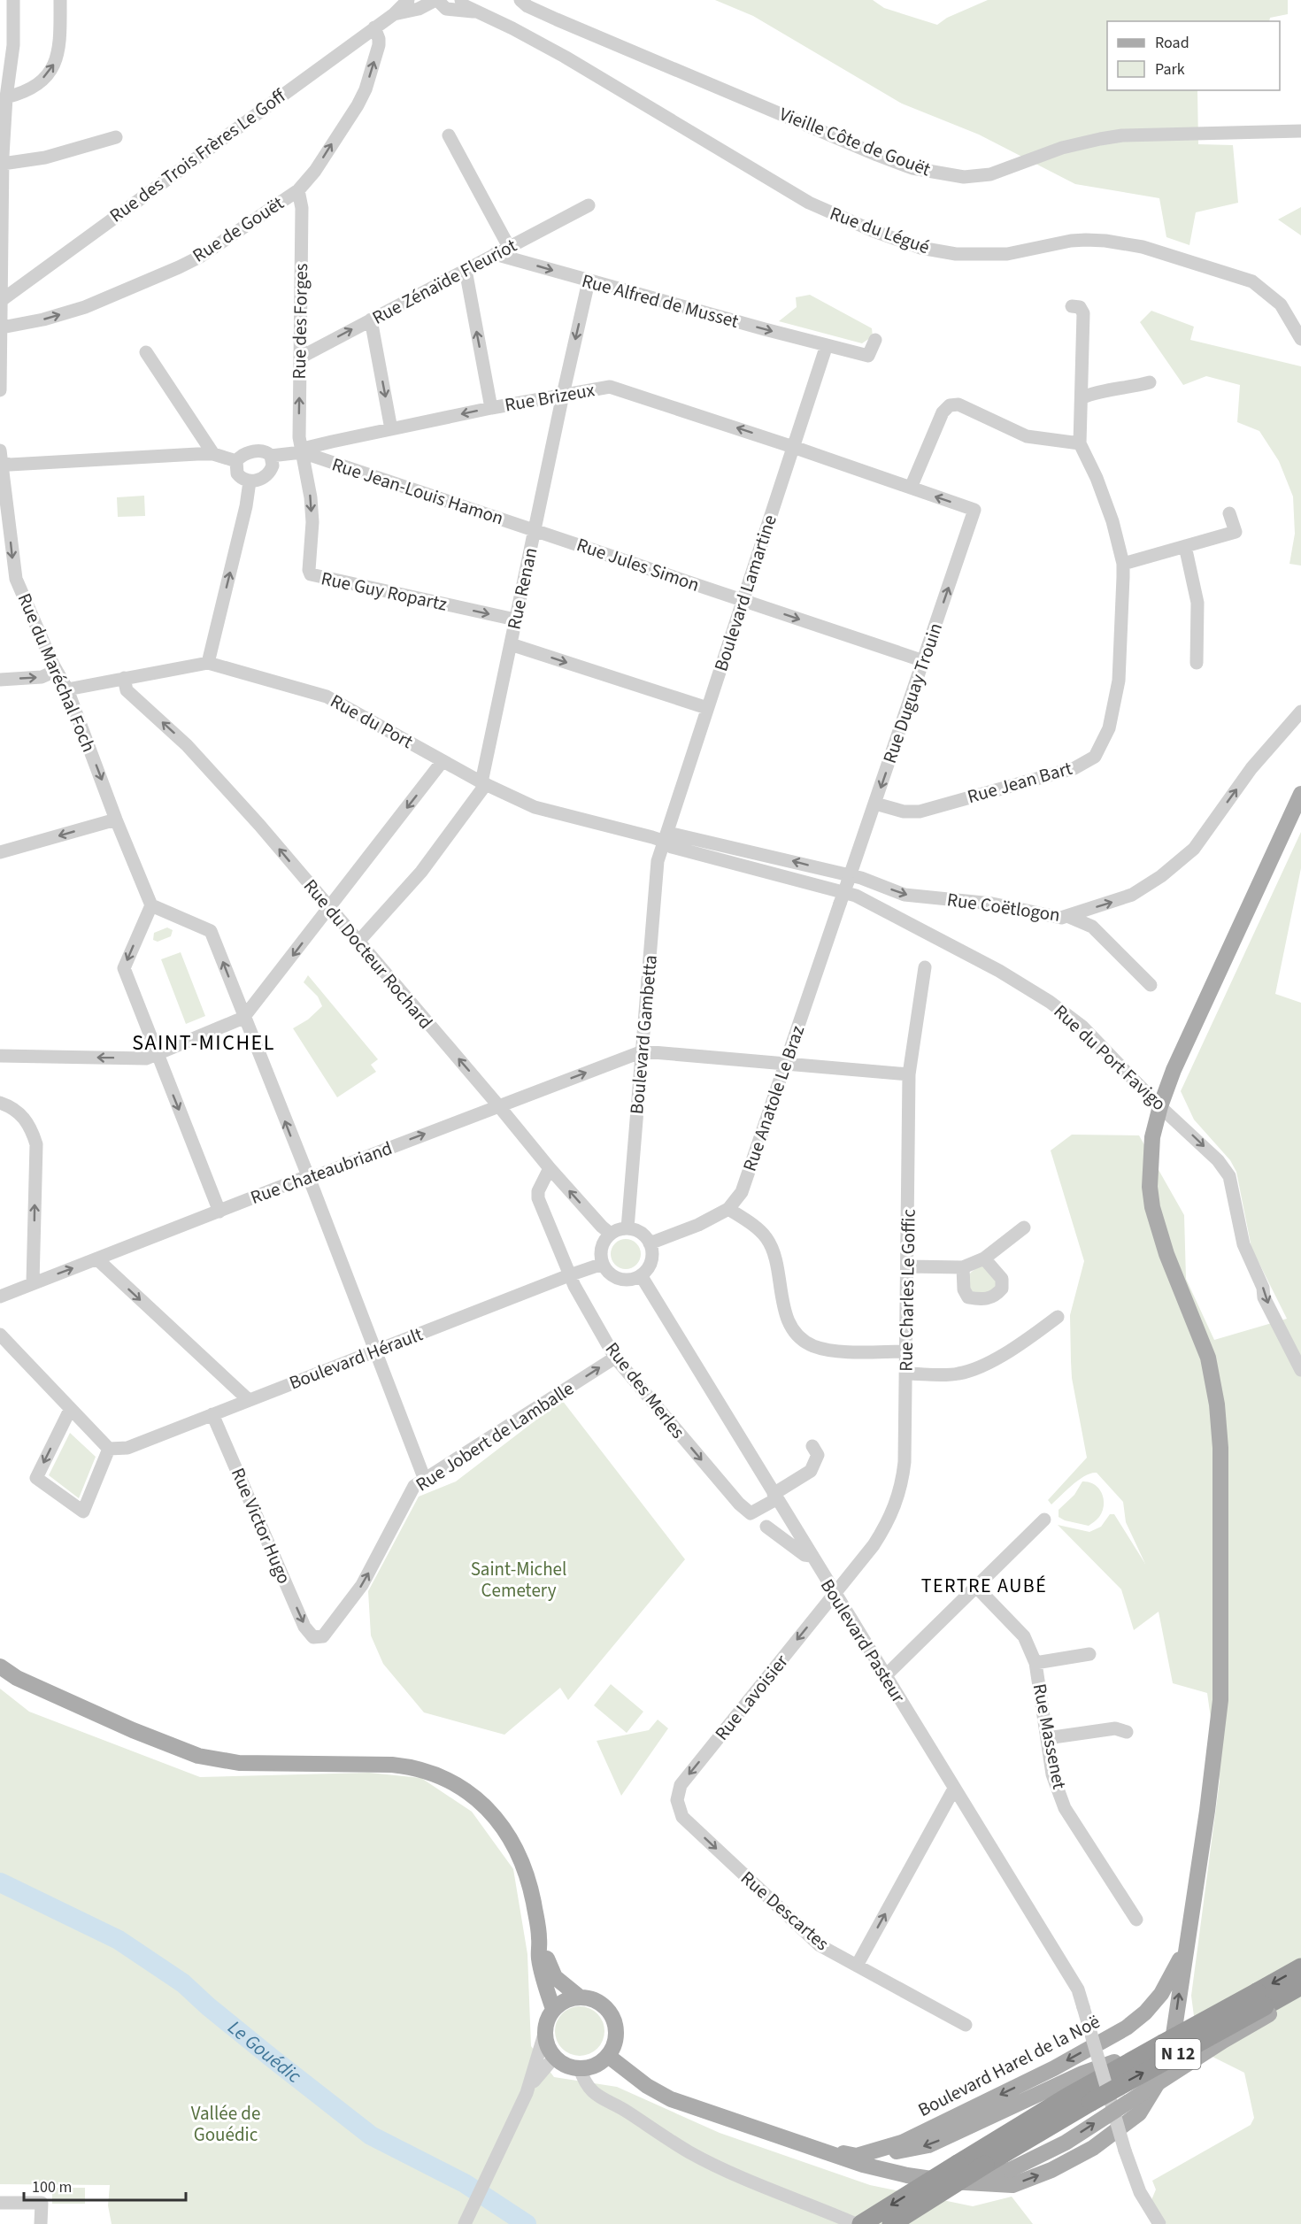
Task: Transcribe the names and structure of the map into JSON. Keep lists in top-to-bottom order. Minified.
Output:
{"streets":{"highway":["N 12"],"main road":["Boulevard Harel de la Noë"],"street":["Vieille Côte de Gouët","Rue des Trois Frères Le Goff","Rue de Gouët","Rue du Légué","Rue Zénaïde Fleuriot","Rue Alfred de Musset","Rue des Forges","Rue Brizeux","Rue Jean-Louis Hamon","Rue Jules Simon","Rue Renan","Rue Guy Ropartz","Boulevard Lamartine","Rue du Maréchal Foch","Rue Duguay Trouin","Rue du Port","Rue Jean Bart","Rue Coëtlogon","Rue du Docteur Rochard","Boulevard Gambetta","Rue du Port Favigo","Rue Anatole Le Braz","Rue Chateaubriand","Rue Charles Le Goffic","Boulevard Hérault","Rue des Merles","Rue Jobert de Lamballe","Rue Victor Hugo","Boulevard Pasteur","Rue Lavoisier","Rue Massenet","Rue Descartes"]},"crossings":[["Rue des Trois Frères Le Goff","Rue de Gouët"],["Rue des Trois Frères Le Goff","Rue du Légué"],["Rue de Gouët","Rue des Forges"],["Rue Zénaïde Fleuriot","Rue Alfred de Musset"],["Rue Zénaïde Fleuriot","Rue des Forges"],["Rue Alfred de Musset","Rue Renan"],["Rue Alfred de Musset","Boulevard Lamartine"],["Rue des Forges","Rue Brizeux"],["Rue des Forges","Rue Jean-Louis Hamon"],["Rue des Forges","Rue Guy Ropartz"],["Rue Brizeux","Rue Jean-Louis Hamon"],["Rue Brizeux","Rue Renan"],["Rue Brizeux","Rue Guy Ropartz"],["Rue Brizeux","Boulevard Lamartine"],["Rue Brizeux","Rue Duguay Trouin"],["Rue Jean-Louis Hamon","Rue Jules Simon"],["Rue Jean-Louis Hamon","Rue Renan"],["Rue Jean-Louis Hamon","Rue Guy Ropartz"],["Rue Jules Simon","Rue Renan"],["Rue Jules Simon","Boulevard Lamartine"],["Rue Jules Simon","Rue Duguay Trouin"],["Rue Renan","Rue Guy Ropartz"],["Rue Renan","Rue du Port"],["Boulevard Lamartine","Rue du Port"],["Boulevard Lamartine","Rue Coëtlogon"],["Boulevard Lamartine","Boulevard Gambetta"],["Boulevard Lamartine","Rue du Port Favigo"],["Rue du Maréchal Foch","Rue du Port"],["Rue Duguay Trouin","Rue Jean Bart"],["Rue Duguay Trouin","Rue Coëtlogon"],["Rue Duguay Trouin","Rue Anatole Le Braz"],["Rue du Port","Rue Coëtlogon"],["Rue du Port","Rue du Docteur Rochard"],["Rue du Port","Boulevard Gambetta"],["Rue du Port","Rue du Port Favigo"],["Rue Coëtlogon","Boulevard Gambetta"],["Rue Coëtlogon","Rue du Port Favigo"],["Rue Coëtlogon","Rue Anatole Le Braz"],["Rue du Docteur Rochard","Boulevard Gambetta"],["Rue du Docteur Rochard","Rue Anatole Le Braz"],["Rue du Docteur Rochard","Rue Chateaubriand"],["Rue du Docteur Rochard","Boulevard Hérault"],["Rue du Docteur Rochard","Rue des Merles"],["Rue du Docteur Rochard","Boulevard Pasteur"],["Boulevard Gambetta","Rue du Port Favigo"],["Boulevard Gambetta","Rue Anatole Le Braz"],["Boulevard Gambetta","Rue Chateaubriand"],["Boulevard Gambetta","Boulevard Hérault"],["Boulevard Gambetta","Boulevard Pasteur"],["Rue Anatole Le Braz","Boulevard Hérault"],["Rue Anatole Le Braz","Boulevard Pasteur"],["Rue Charles Le Goffic","Boulevard Pasteur"],["Rue Charles Le Goffic","Rue Lavoisier"],["Boulevard Hérault","Rue des Merles"],["Boulevard Hérault","Rue Victor Hugo"],["Boulevard Hérault","Boulevard Pasteur"],["Rue des Merles","Rue Jobert de Lamballe"],["Rue des Merles","Boulevard Pasteur"],["Rue Jobert de Lamballe","Rue Victor Hugo"],["Boulevard Pasteur","Rue Lavoisier"],["Rue Lavoisier","Rue Descartes"]],"one_way":["Rue de Gouët","Rue Alfred de Musset","Rue Brizeux","Rue Jules Simon","Rue Guy Ropartz","Rue du Maréchal Foch","Rue du Docteur Rochard","Rue Chateaubriand","Rue des Merles","Rue Jobert de Lamballe","Rue Victor Hugo","Rue Lavoisier","Rue Descartes"],"districts":["SAINT-MICHEL","TERTRE AUBÉ"],"water":["Le Gouédic"],"parks":["Saint-Michel Cemetery","Vallée de Gouédic"],"legend":["Road","Park"],"scale_bar":"100 m"}
